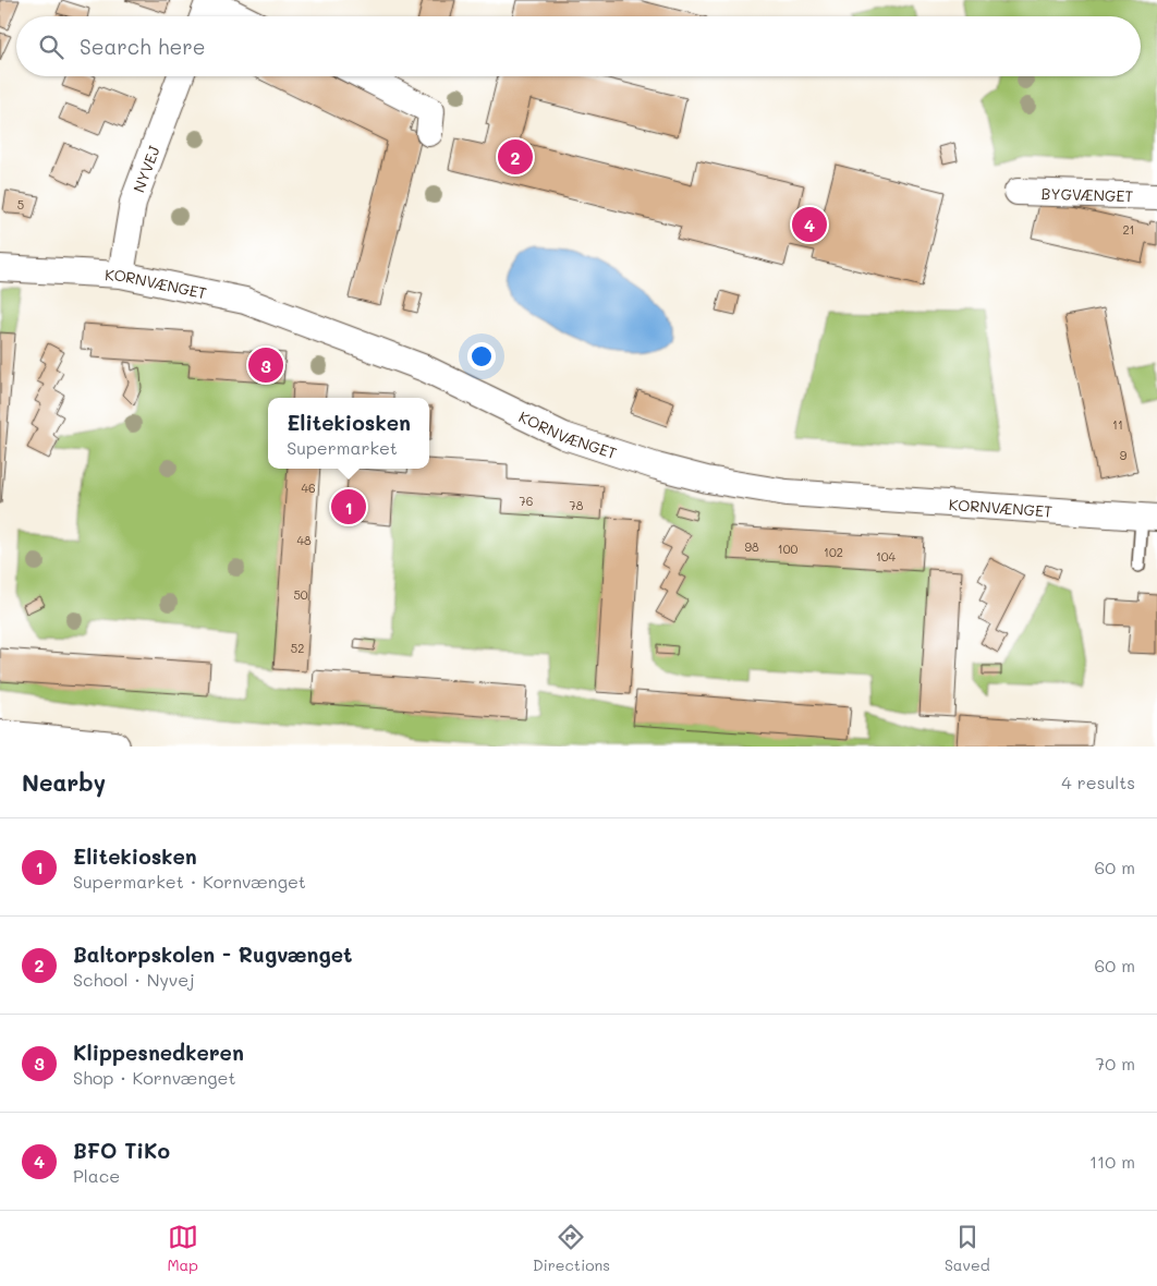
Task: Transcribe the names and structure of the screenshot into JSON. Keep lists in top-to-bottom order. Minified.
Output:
{"streets":{"street":["NYVEJ","BYGVÆNGET","KORNVÆNGET"]},"crossings":[["NYVEJ","KORNVÆNGET"]],"house_numbers":["5","21","11","9","46","76","78","48","98","100","102","104","50","52"],"page":{"search":"Search here","pins":["2","4","3","1"],"popup":["Elitekiosken","Supermarket"],"heading":["Nearby","4 results"],"list":[{"mark":"1","name":"Elitekiosken","note":"Supermarket · Kornvænget","value":"60 m"},{"mark":"2","name":"Baltorpskolen - Rugvænget","note":"School · Nyvej","value":"60 m"},{"mark":"3","name":"Klippesnedkeren","note":"Shop · Kornvænget","value":"70 m"},{"mark":"4","name":"BFO TiKo","note":"Place","value":"110 m"}],"nav":["Map","Directions","Saved"]}}
